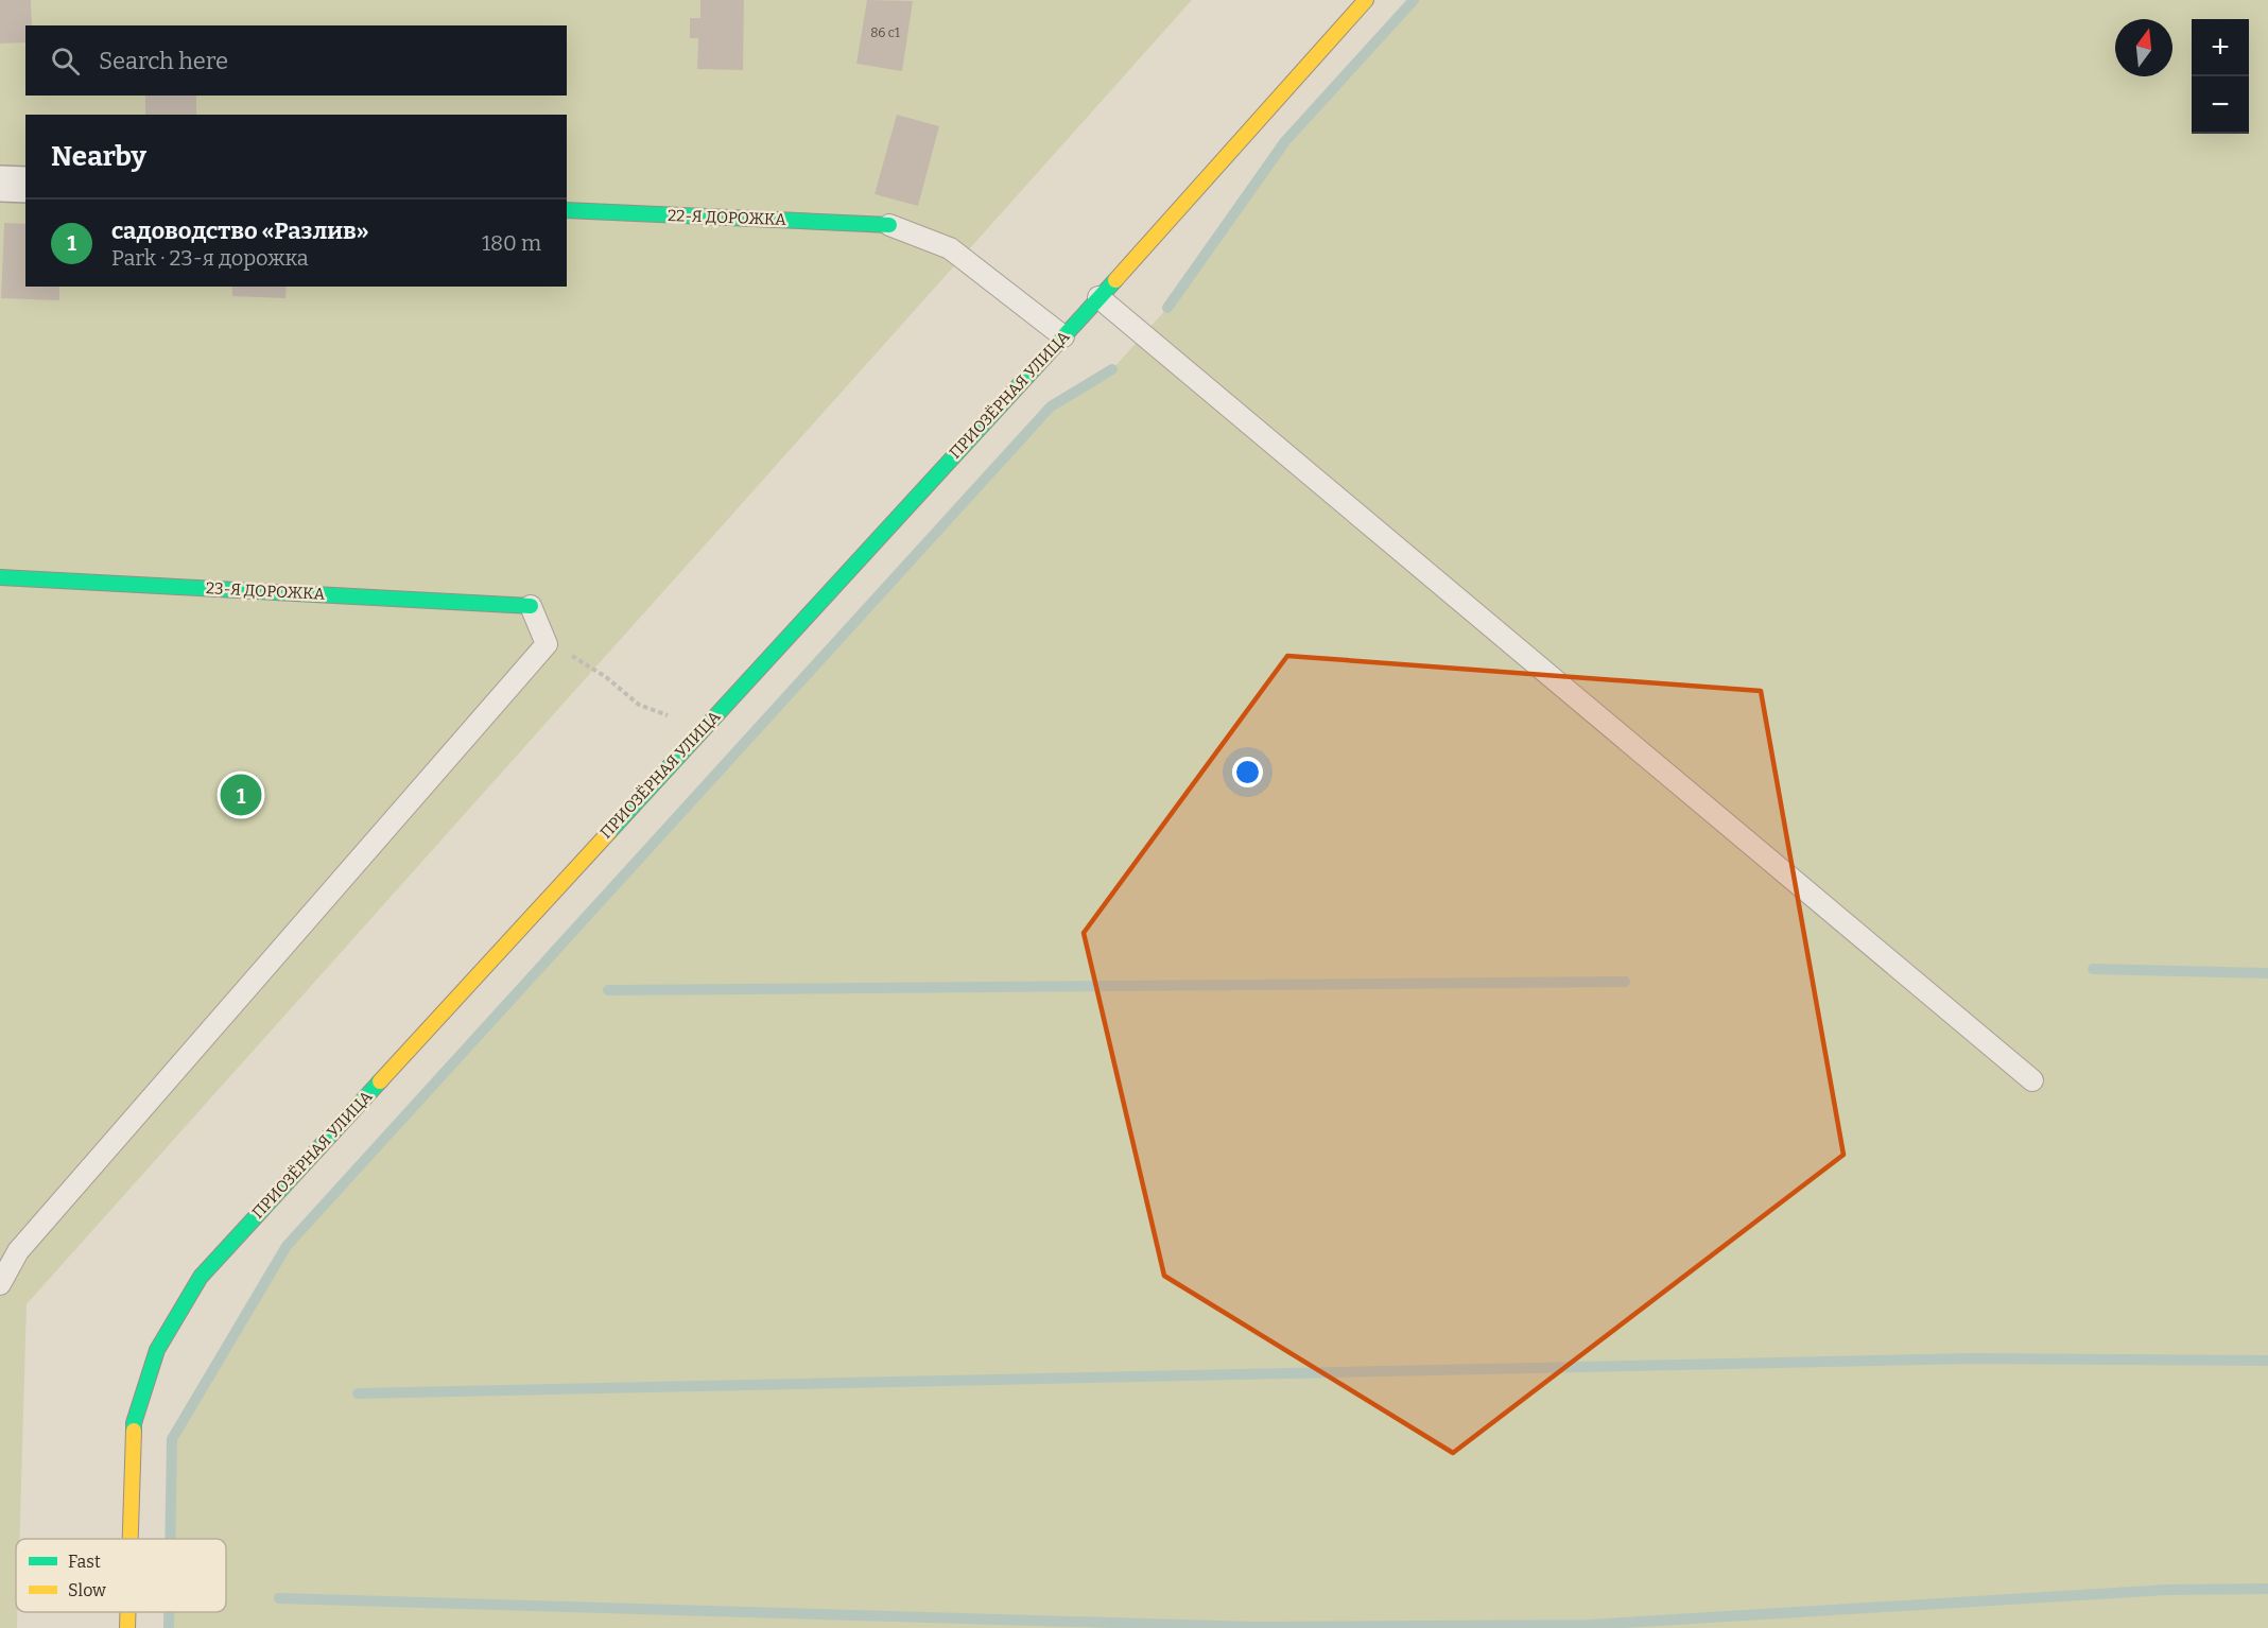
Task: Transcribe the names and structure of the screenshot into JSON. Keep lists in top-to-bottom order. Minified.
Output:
{"streets":{"street":["22-Я ДОРОЖКА","ПРИОЗЁРНАЯ УЛИЦА","23-Я ДОРОЖКА"]},"house_numbers":["86 с1"],"legend":["Fast","Slow"],"north":"top","page":{"map_buttons":["+","−"],"search":"Search here","heading":"Nearby","list":[{"mark":"1","name":"садоводство «Разлив»","note":"Park · 23-я дорожка","value":"180 m"}],"pins":"1"}}
